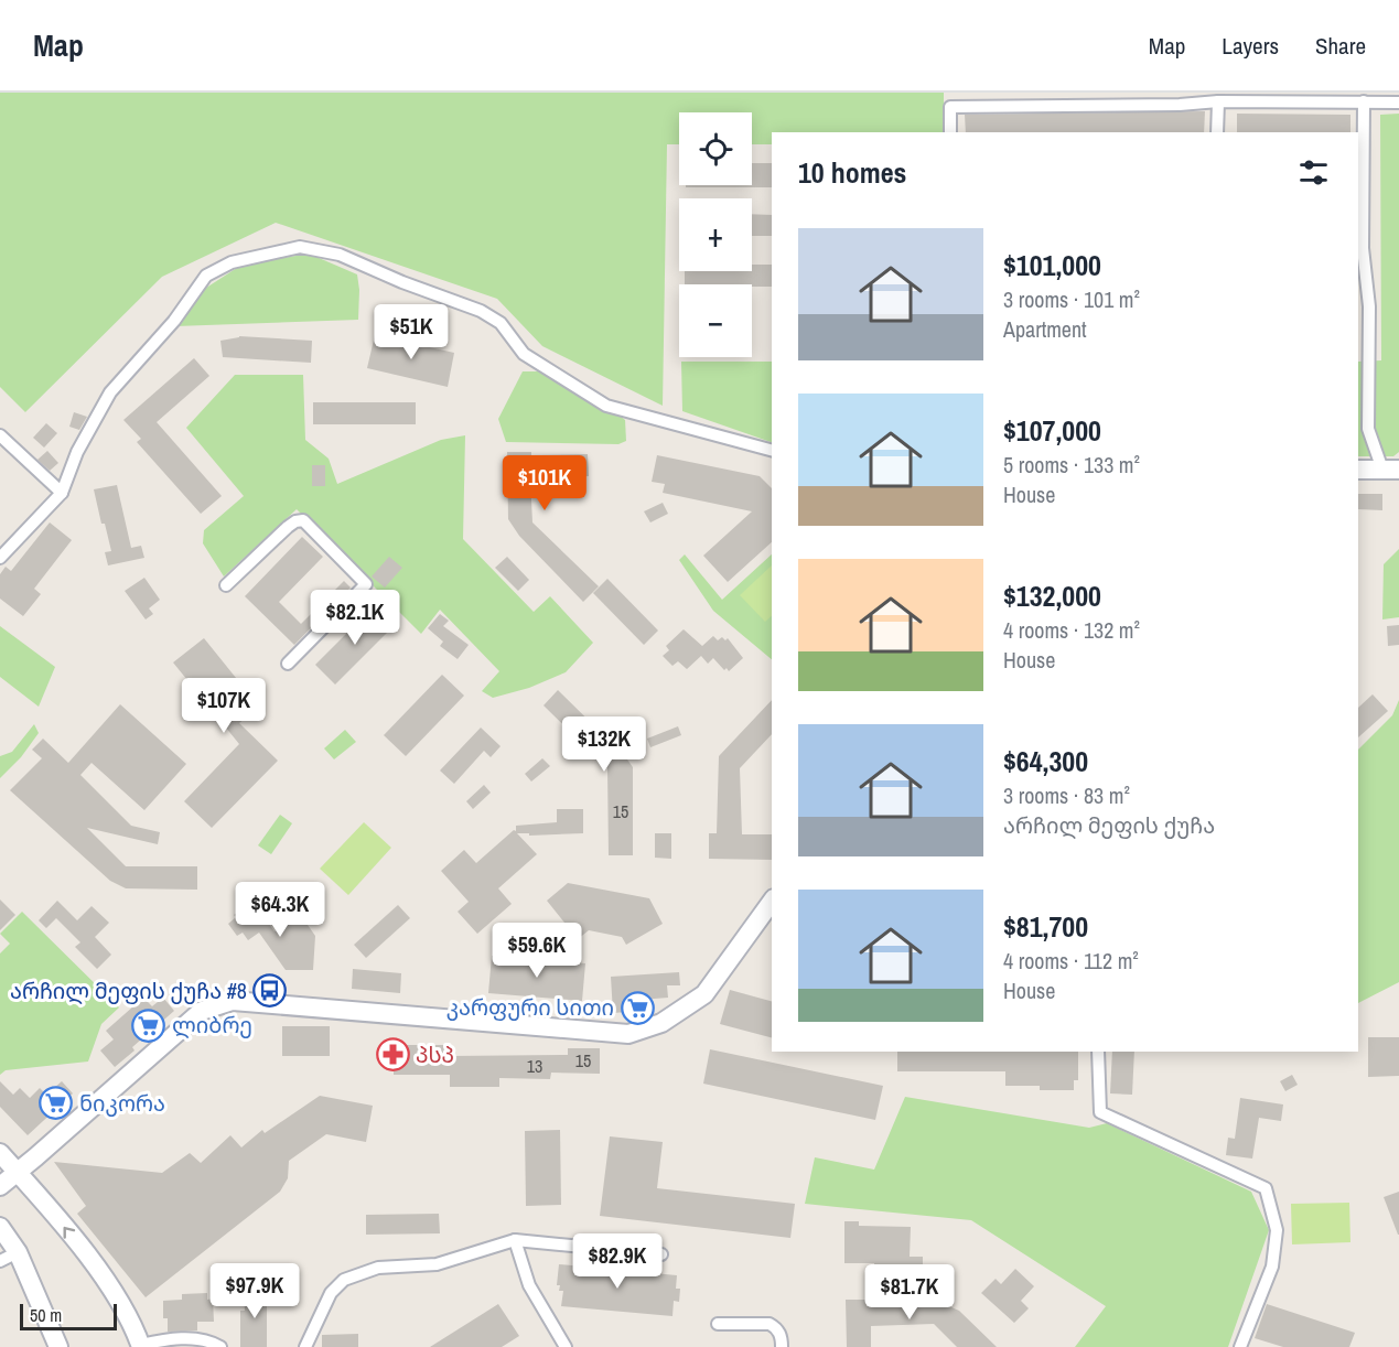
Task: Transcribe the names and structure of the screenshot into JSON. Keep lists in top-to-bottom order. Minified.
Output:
{"places":{"bus stop":["არჩილ მეფის ქუჩა #8"],"supermarket":["კარფური სითი","ლიბრე","ნიკორა"],"pharmacy":["პსპ"]},"house_numbers":["15","15","13"],"scale_bar":"50 m","page":{"header":"Map","nav":["Map","Layers","Share"],"map_buttons":["+","−"],"heading":"10 homes","list":[{"name":"$101,000","note":"3 rooms · 101 m² · Apartment"},{"name":"$107,000","note":"5 rooms · 133 m² · House"},{"name":"$132,000","note":"4 rooms · 132 m² · House"},{"name":"$64,300","note":"3 rooms · 83 m² · არჩილ მეფის ქუჩა"},{"name":"$81,700","note":"4 rooms · 112 m² · House"}],"price":["$51K","$101K","$82.1K","$107K","$132K","$64.3K","$59.6K","$82.9K","$97.9K","$81.7K"],"scale":"50 m"}}
